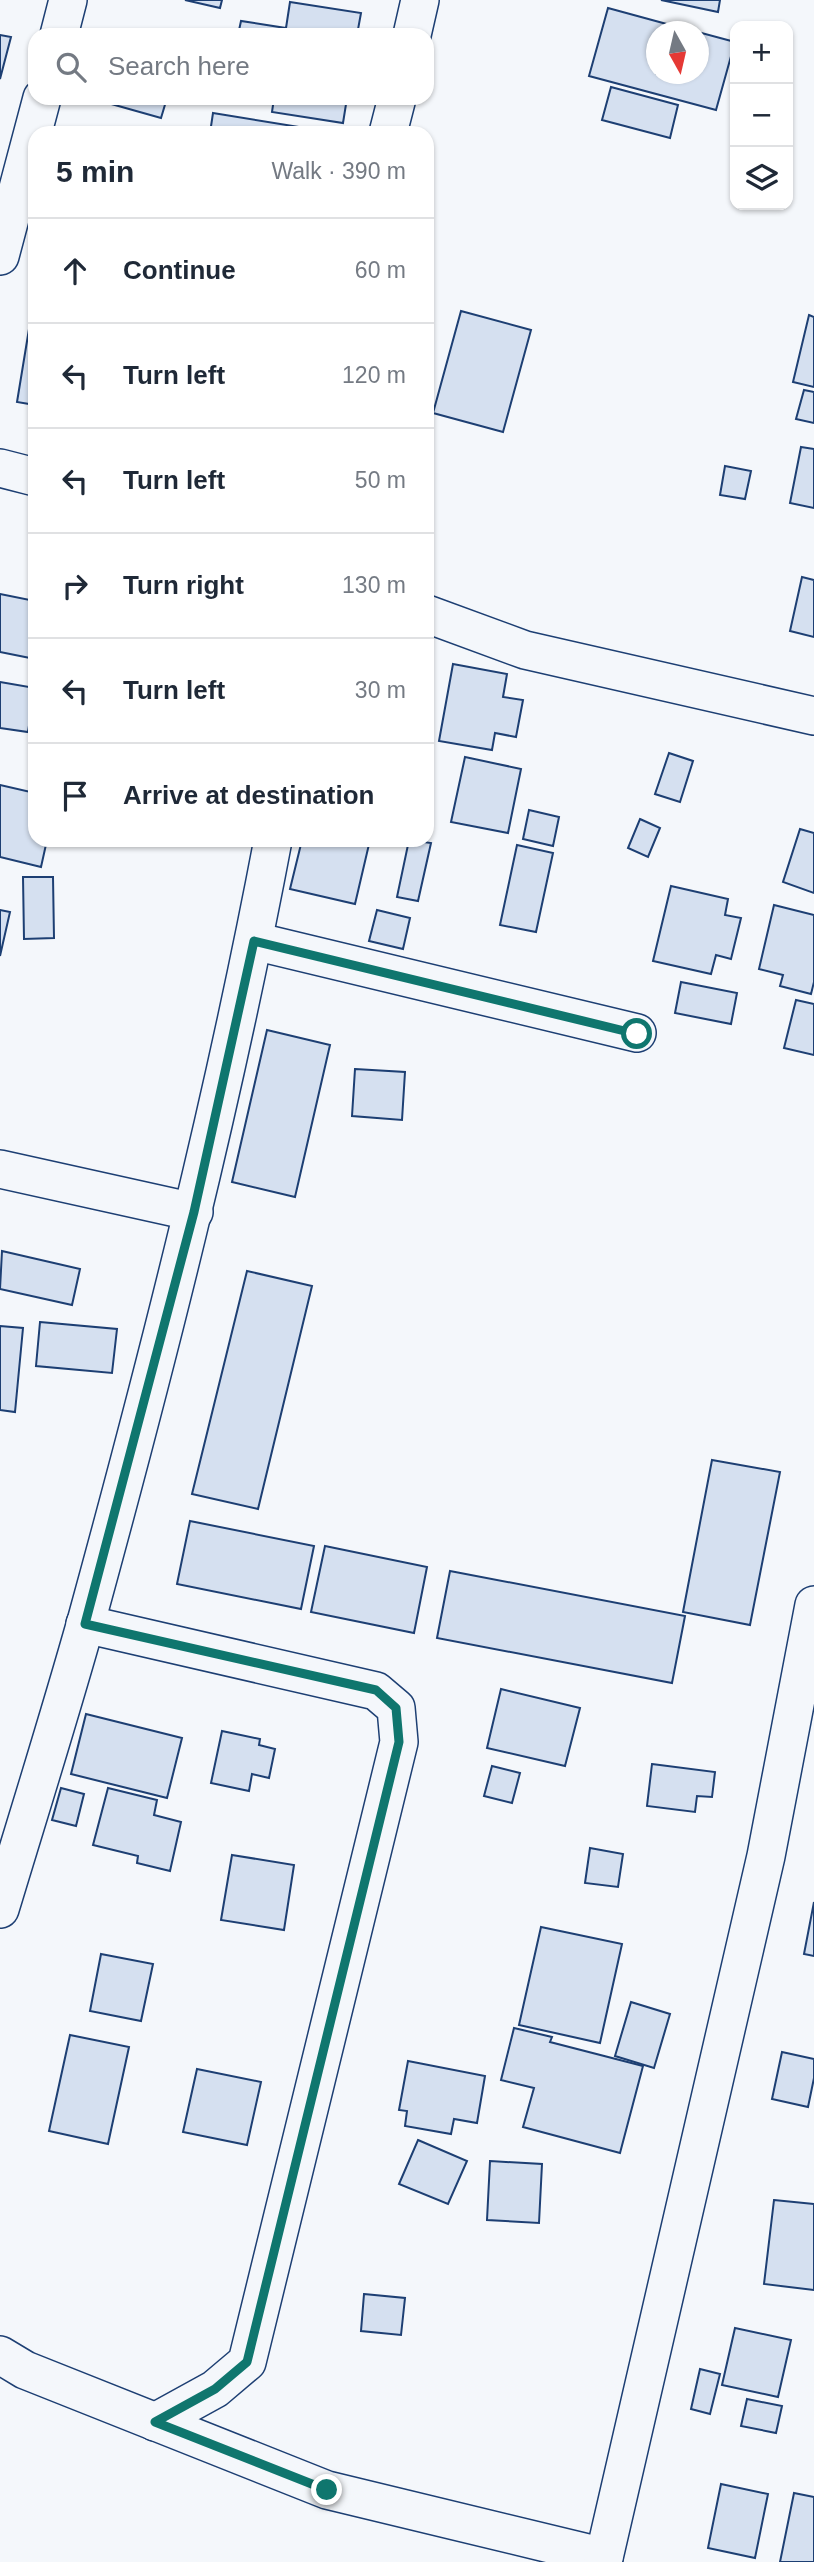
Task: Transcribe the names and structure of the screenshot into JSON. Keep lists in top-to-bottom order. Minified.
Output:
{"north":"bottom","page":{"map_buttons":["+","−"],"search":"Search here","heading":["5 min","Walk · 390 m"],"list":[["Continue","60 m"],["Turn left","120 m"],["Turn left","50 m"],["Turn right","130 m"],["Turn left","30 m"],"Arrive at destination"]}}
